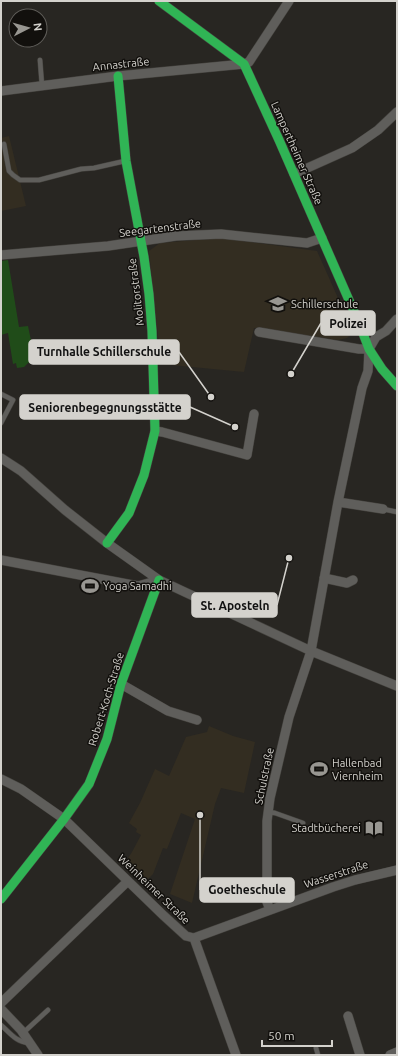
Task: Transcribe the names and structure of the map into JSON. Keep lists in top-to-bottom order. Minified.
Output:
{"streets":{"street":["Annastraße","Lampertheimer Straße","Seegartenstraße","Molitorstraße","Robert-Koch-Straße","Schulstraße","Wasserstraße","Weinheimer Straße"]},"crossings":[["Annastraße","Lampertheimer Straße"],["Annastraße","Molitorstraße"],["Lampertheimer Straße","Seegartenstraße"],["Lampertheimer Straße","Schulstraße"],["Seegartenstraße","Molitorstraße"],["Robert-Koch-Straße","Weinheimer Straße"],["Schulstraße","Wasserstraße"],["Wasserstraße","Weinheimer Straße"]],"places":{"school or university":["Schillerschule"],"other":["Polizei","Turnhalle Schillerschule","Seniorenbegegnungsstätte","St. Aposteln","Goetheschule"],"sports":["Yoga Samadhi","Hallenbad Viernheim"],"library":["Stadtbücherei"]},"scale_bar":"50 m","north":"right"}
